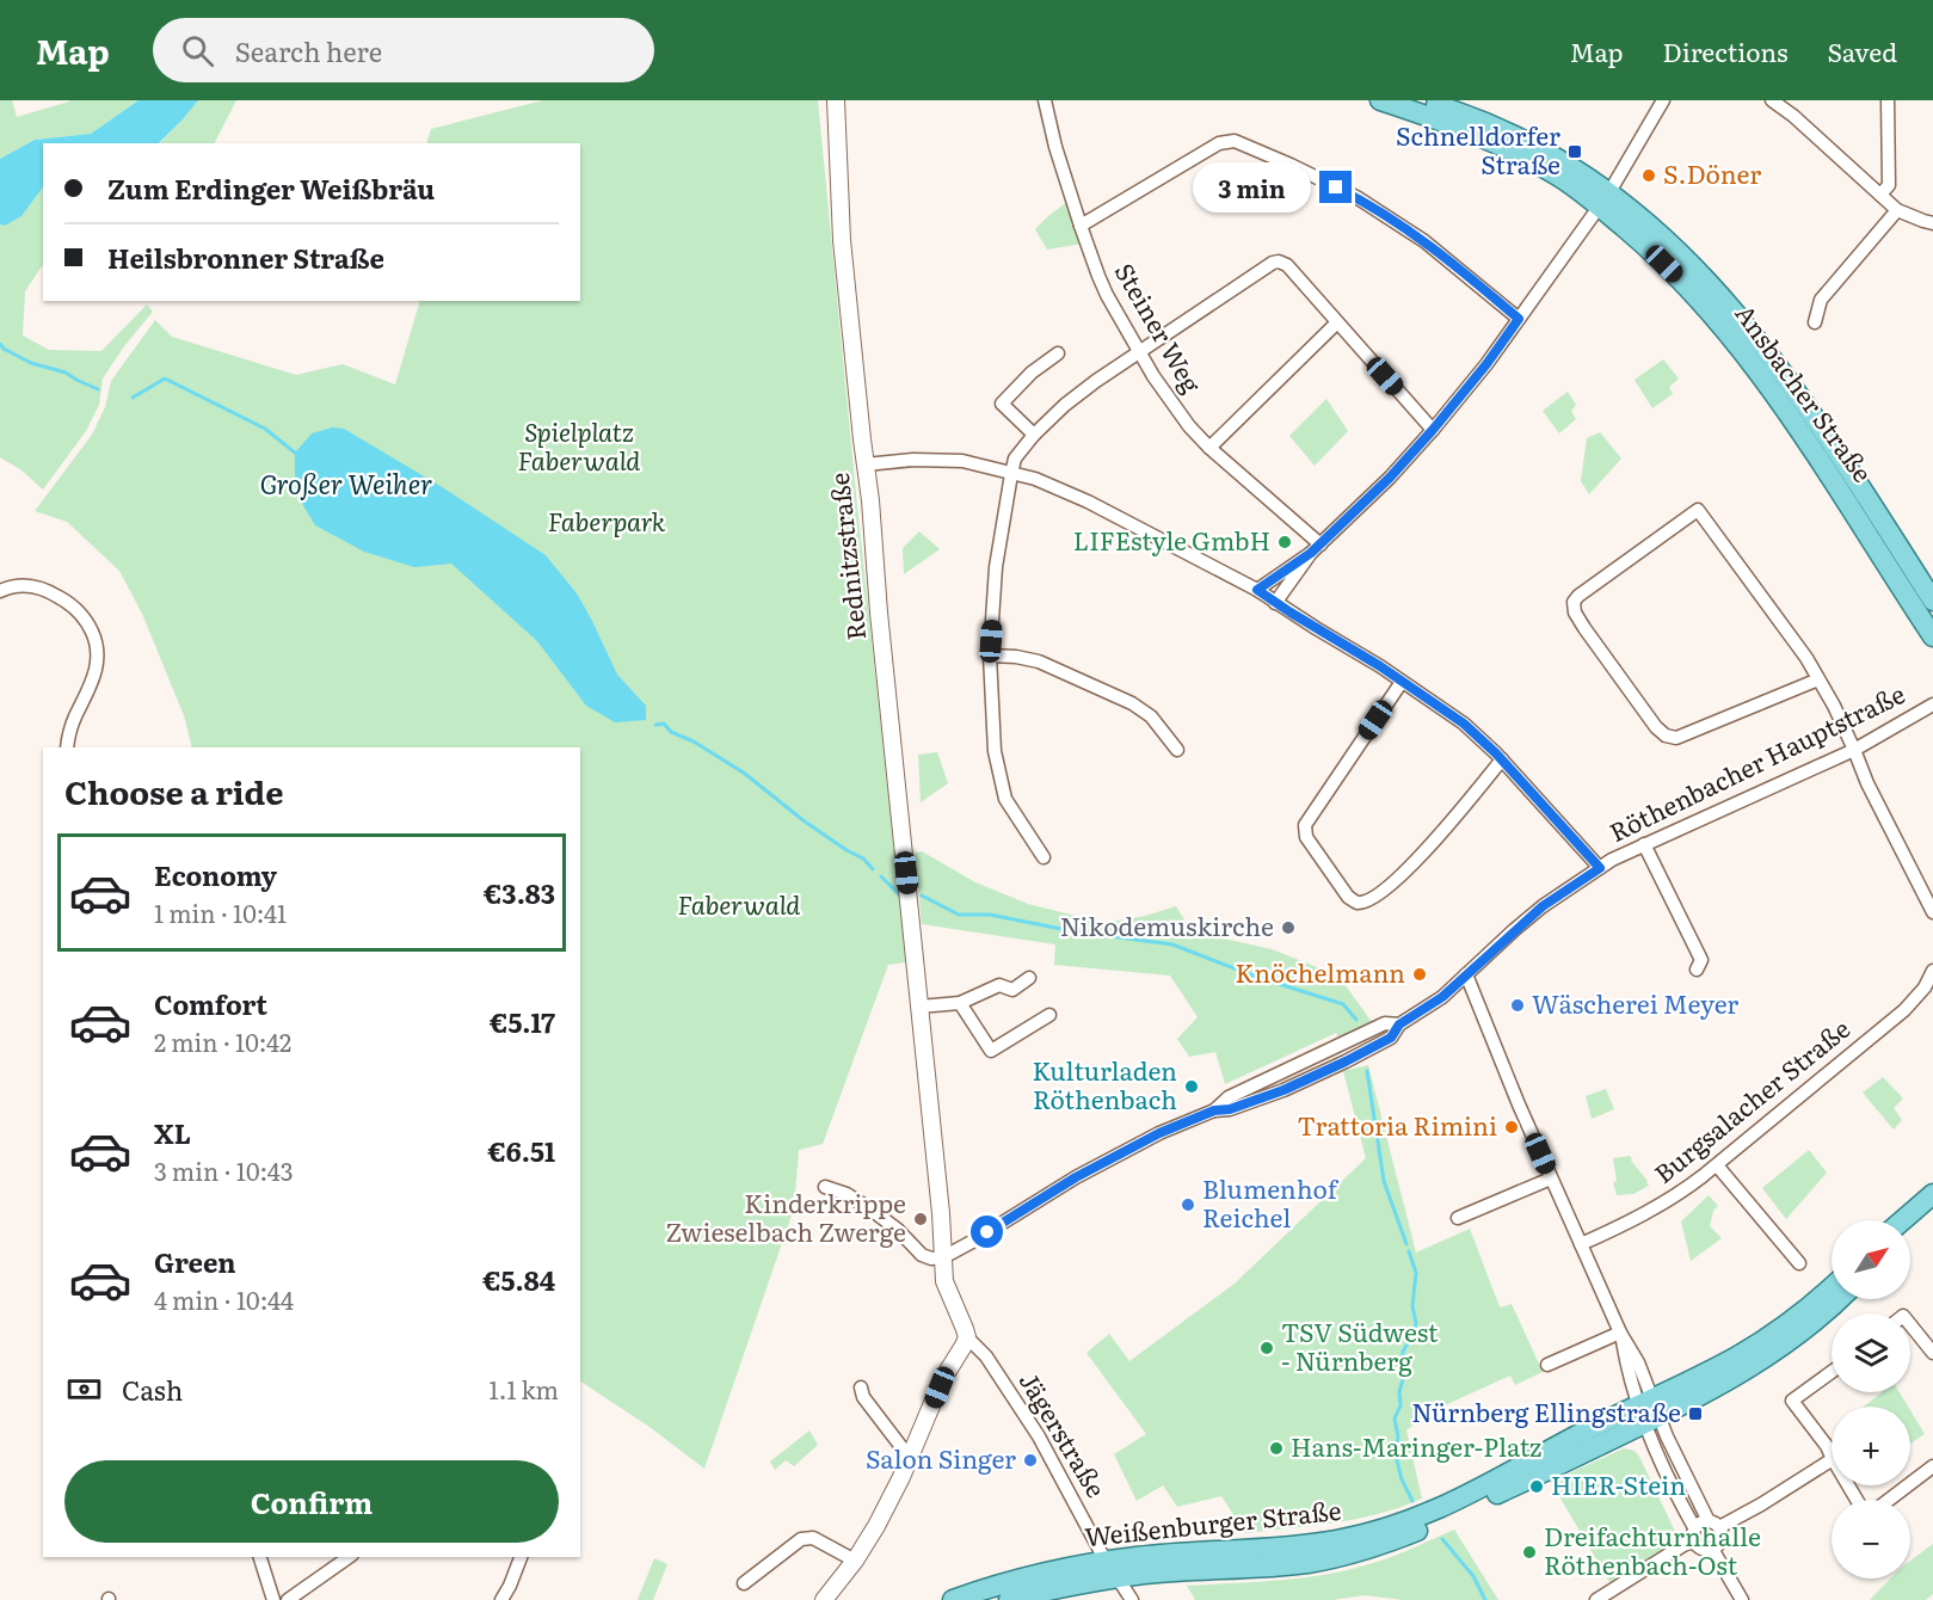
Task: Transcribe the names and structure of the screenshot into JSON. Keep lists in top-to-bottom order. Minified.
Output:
{"streets":{"main road":["Ansbacher Straße","Rednitzstraße","Weißenburger Straße"],"street":["Steiner Weg","Röthenbacher Hauptstraße","Burgsalacher Straße","Jägerstraße"]},"crossings":[["Rednitzstraße","Röthenbacher Hauptstraße"],["Rednitzstraße","Jägerstraße"],["Jägerstraße","Weißenburger Straße"]],"water":["Großer Weiher"],"parks":["Spielplatz Faberwald","Faberpark","Faberwald"],"places":{"transit":["Schnelldorfer Straße","Nürnberg Ellingstraße"],"other":["S.Döner","LIFEstyle GmbH","Nikodemuskirche","Knöchelmann","Wäscherei Meyer","Kulturladen Röthenbach","Trattoria Rimini","Blumenhof Reichel","Kinderkrippe Zwieselbach Zwerge","TSV Südwest - Nürnberg","Hans-Maringer-Platz","Salon Singer","HIER-Stein","Dreifachturnhalle Röthenbach-Ost"]},"north":"top right","page":{"header":"Map","search":"Search here","nav":["Map","Directions","Saved"],"banner":["Zum Erdinger Weißbräu","Heilsbronner Straße"],"bubble":"3 min","heading":"Choose a ride","list":[{"name":"Economy","note":"1 min · 10:41","value":"€3.83"},{"name":"Comfort","note":"2 min · 10:42","value":"€5.17"},{"name":"XL","note":"3 min · 10:43","value":"€6.51"},{"name":"Green","note":"4 min · 10:44","value":"€5.84"}],"map_buttons":["+","−"],"pay":["Cash","1.1 km"],"buttons":"Confirm"}}
